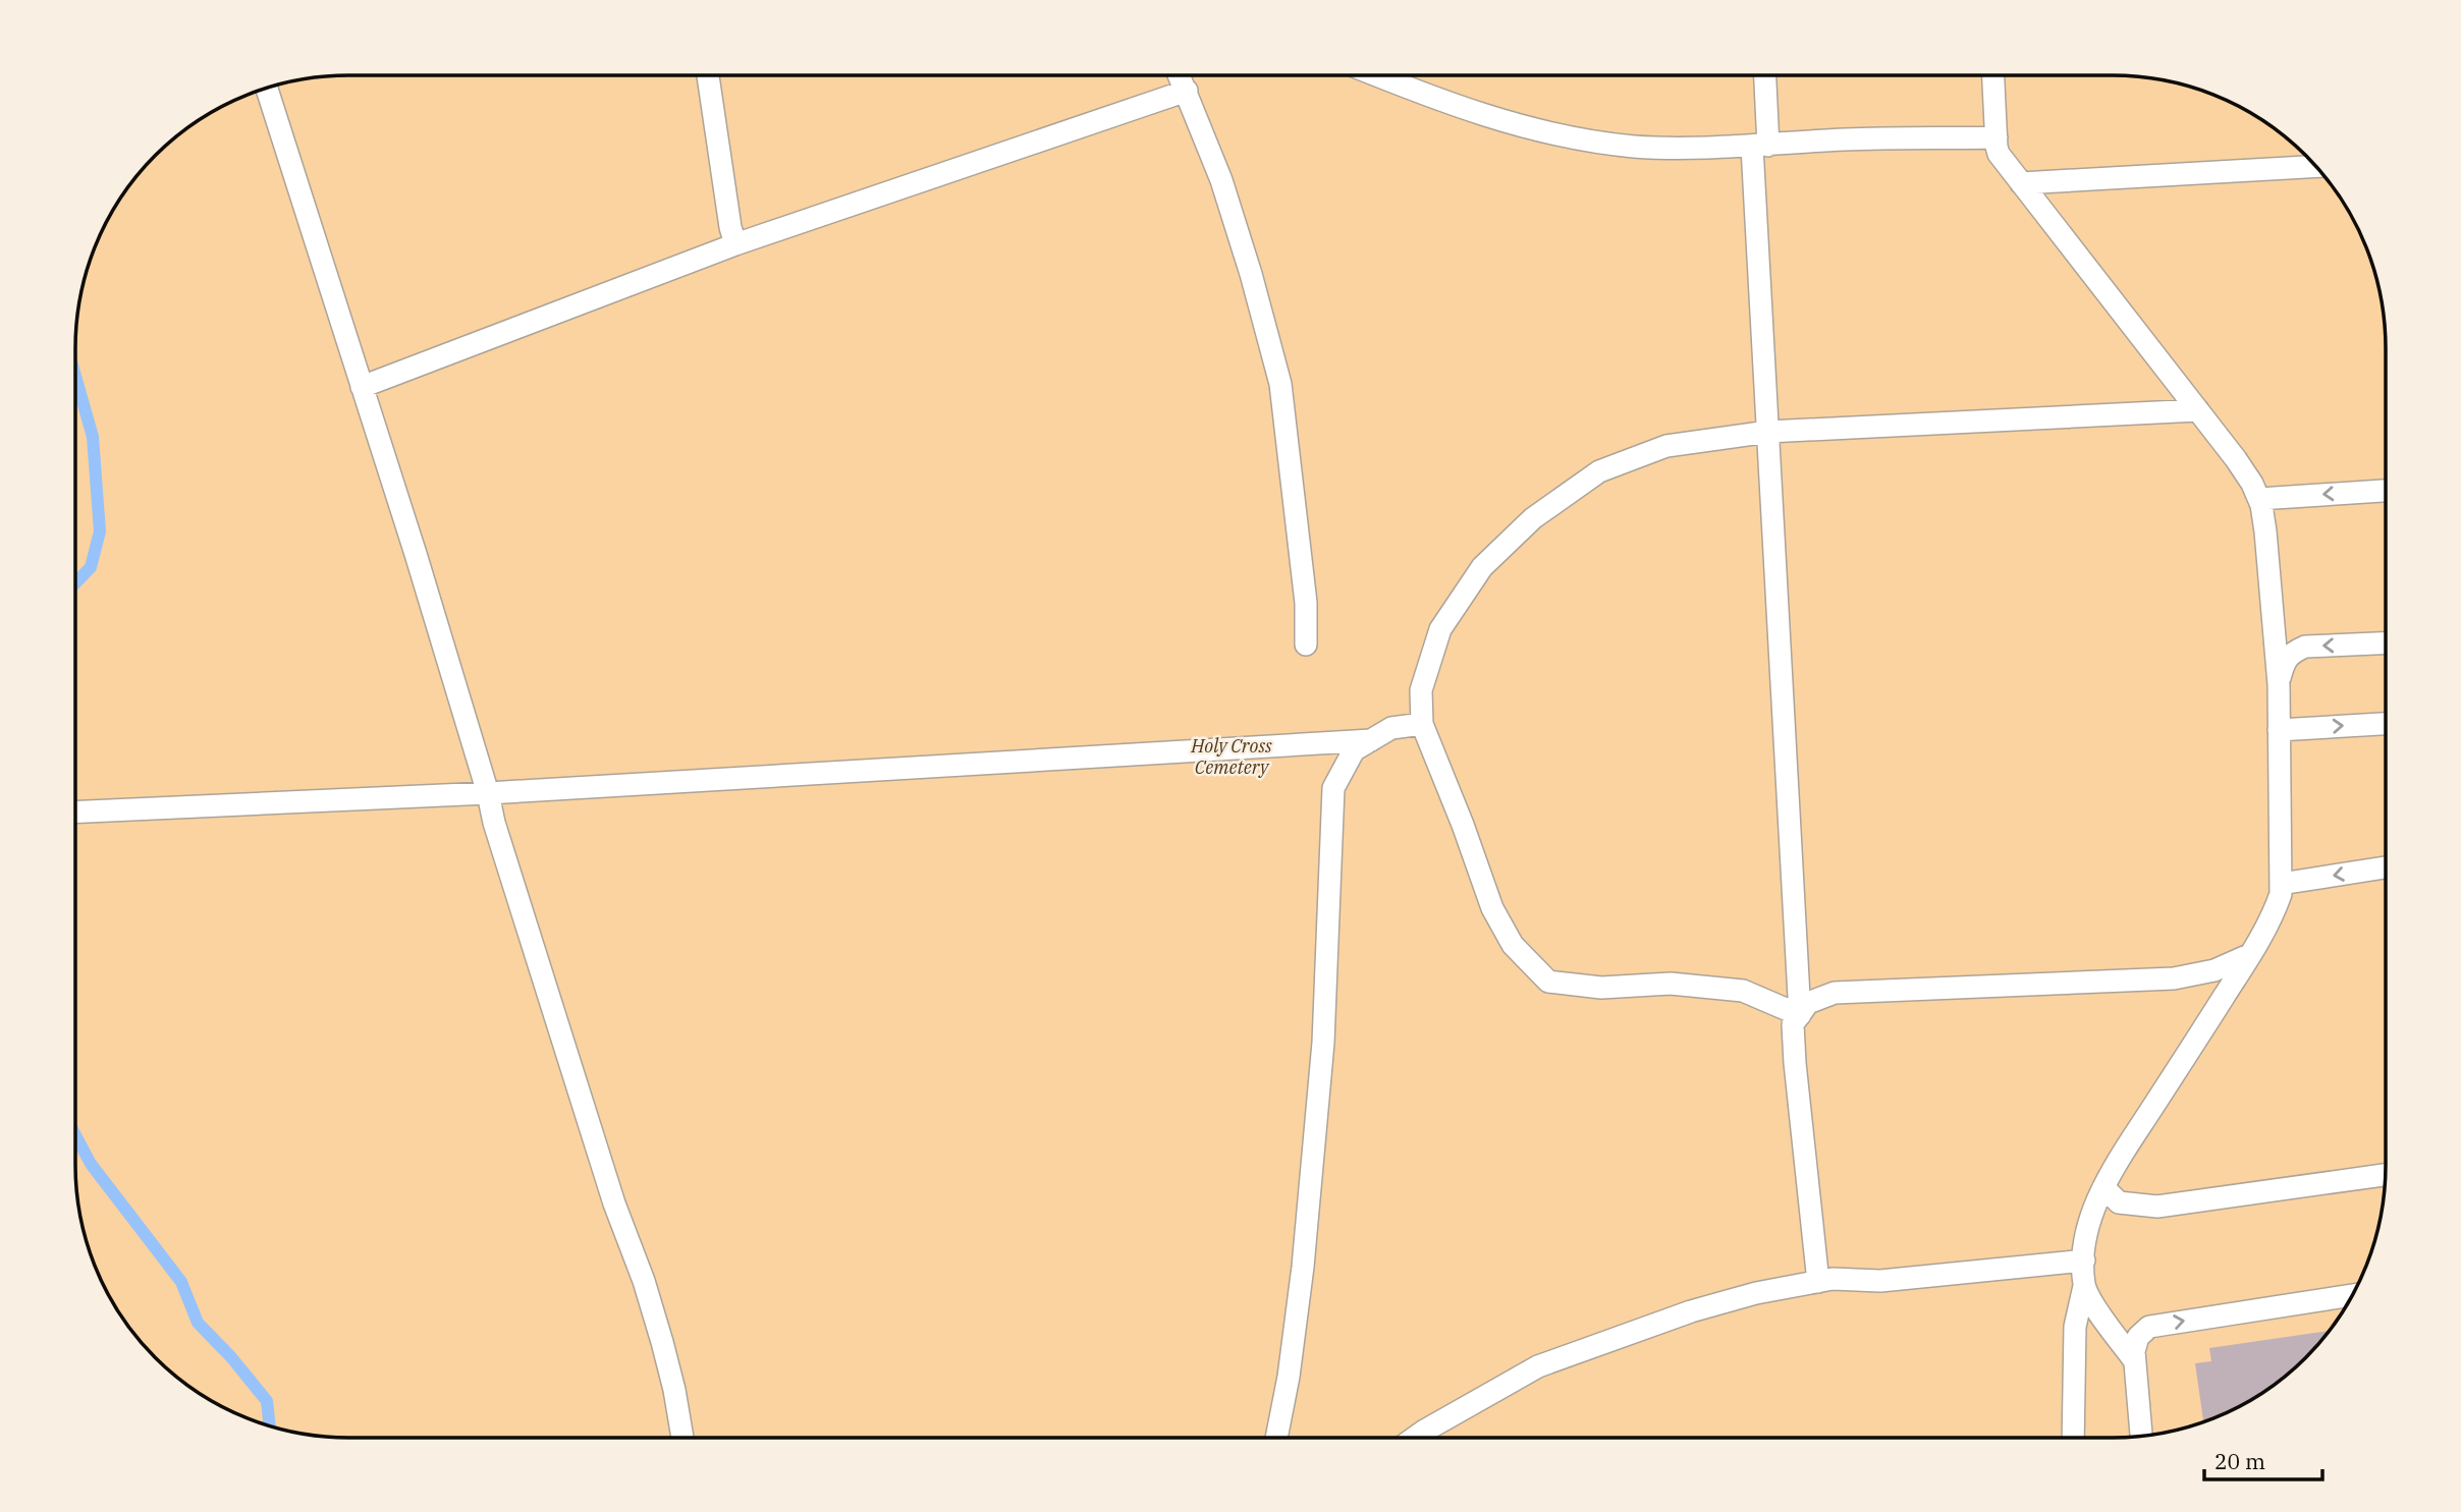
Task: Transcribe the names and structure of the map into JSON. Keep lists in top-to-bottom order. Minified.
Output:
{"parks":["Holy Cross Cemetery"],"scale_bar":"20 m"}
